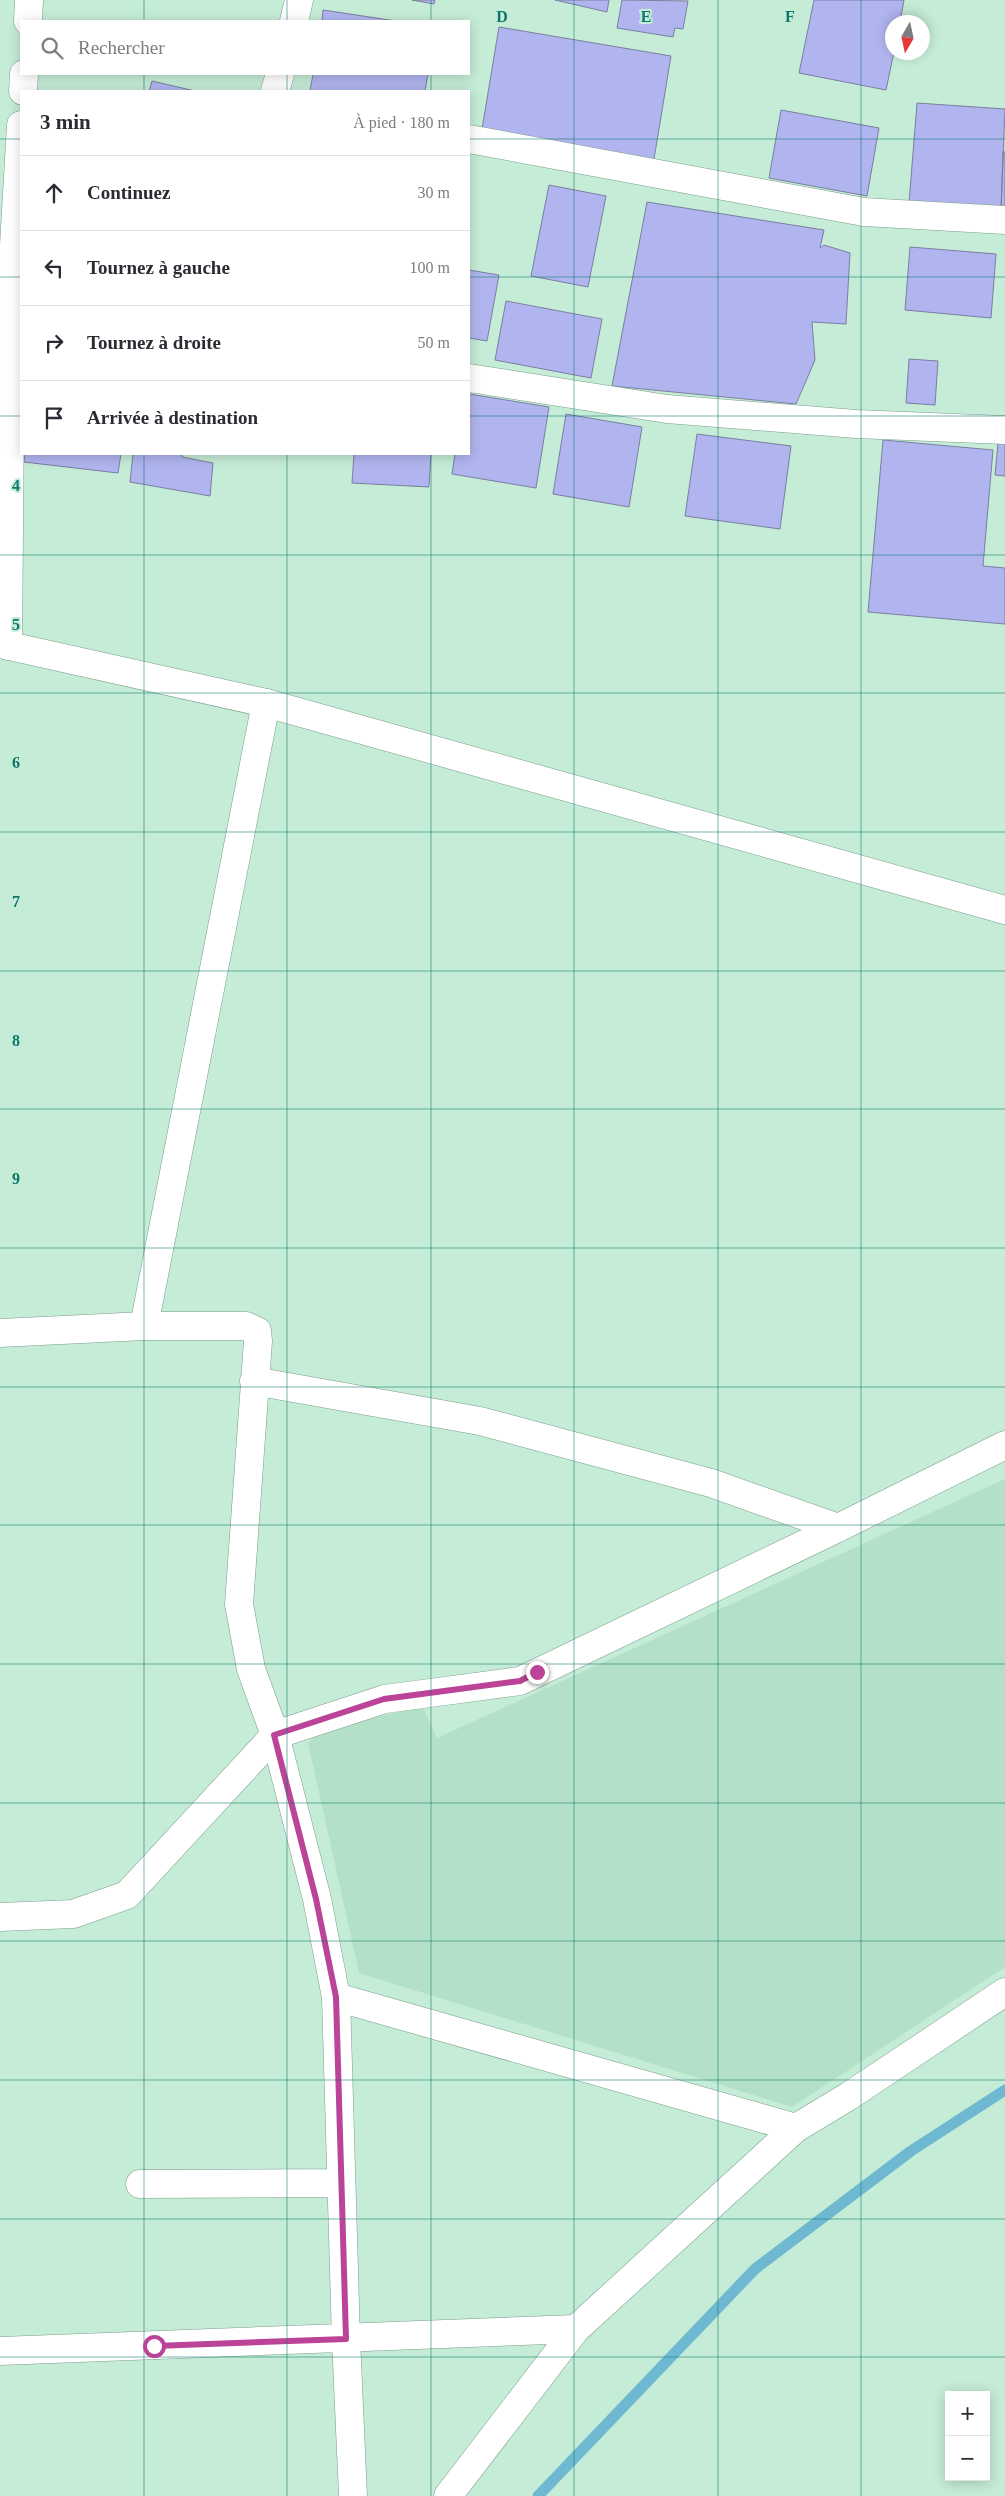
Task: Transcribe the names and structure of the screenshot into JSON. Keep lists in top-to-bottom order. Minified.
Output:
{"north":"bottom","page":{"search":"Rechercher","heading":["3 min","À pied · 180 m"],"list":[["Continuez","30 m"],["Tournez à gauche","100 m"],["Tournez à droite","50 m"],"Arrivée à destination"],"map_buttons":["+","−"]},"grid":{"columns":["D","E","F"],"rows":["4","5","6","7","8","9"]}}
